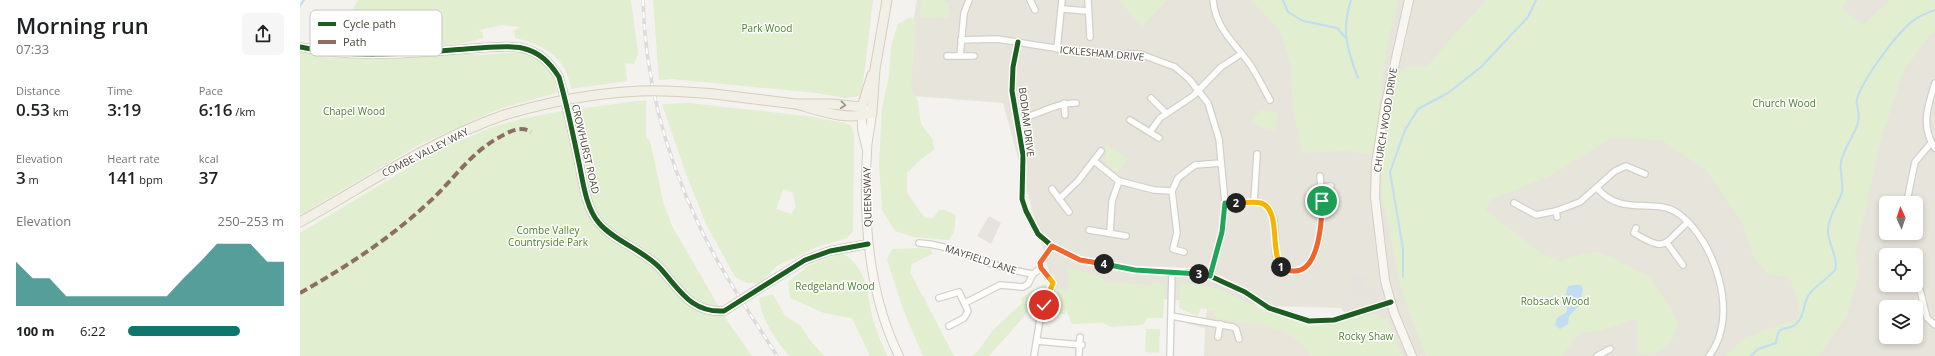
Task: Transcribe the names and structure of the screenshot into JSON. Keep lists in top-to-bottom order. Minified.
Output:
{"streets":{"main road":["COMBE VALLEY WAY","QUEENSWAY"],"street":["ICKLESHAM DRIVE","CHURCH WOOD DRIVE","BODIAM DRIVE","CROWHURST ROAD","MAYFIELD LANE"]},"crossings":[["ICKLESHAM DRIVE","BODIAM DRIVE"],["CHURCH WOOD DRIVE","BODIAM DRIVE"],["CROWHURST ROAD","QUEENSWAY"],["COMBE VALLEY WAY","QUEENSWAY"]],"parks":["Park Wood","Church Wood","Chapel Wood","Combe Valley Countryside Park","Redgeland Wood","Robsack Wood","Rocky Shaw"],"legend":["Cycle path","Path"],"north":"top","page":{"heading":["Morning run","07:33"],"stats":[["Distance","0.53 km"],["Time","3:19"],["Pace","6:16 /km"],["Elevation","3 m"],["Heart rate","141 bpm"],["kcal","37"]],"pins":["2","4","1","3"],"chart":["Elevation","250–253 m"],"list":[{"name":"100 m","note":"6:22"}]}}
